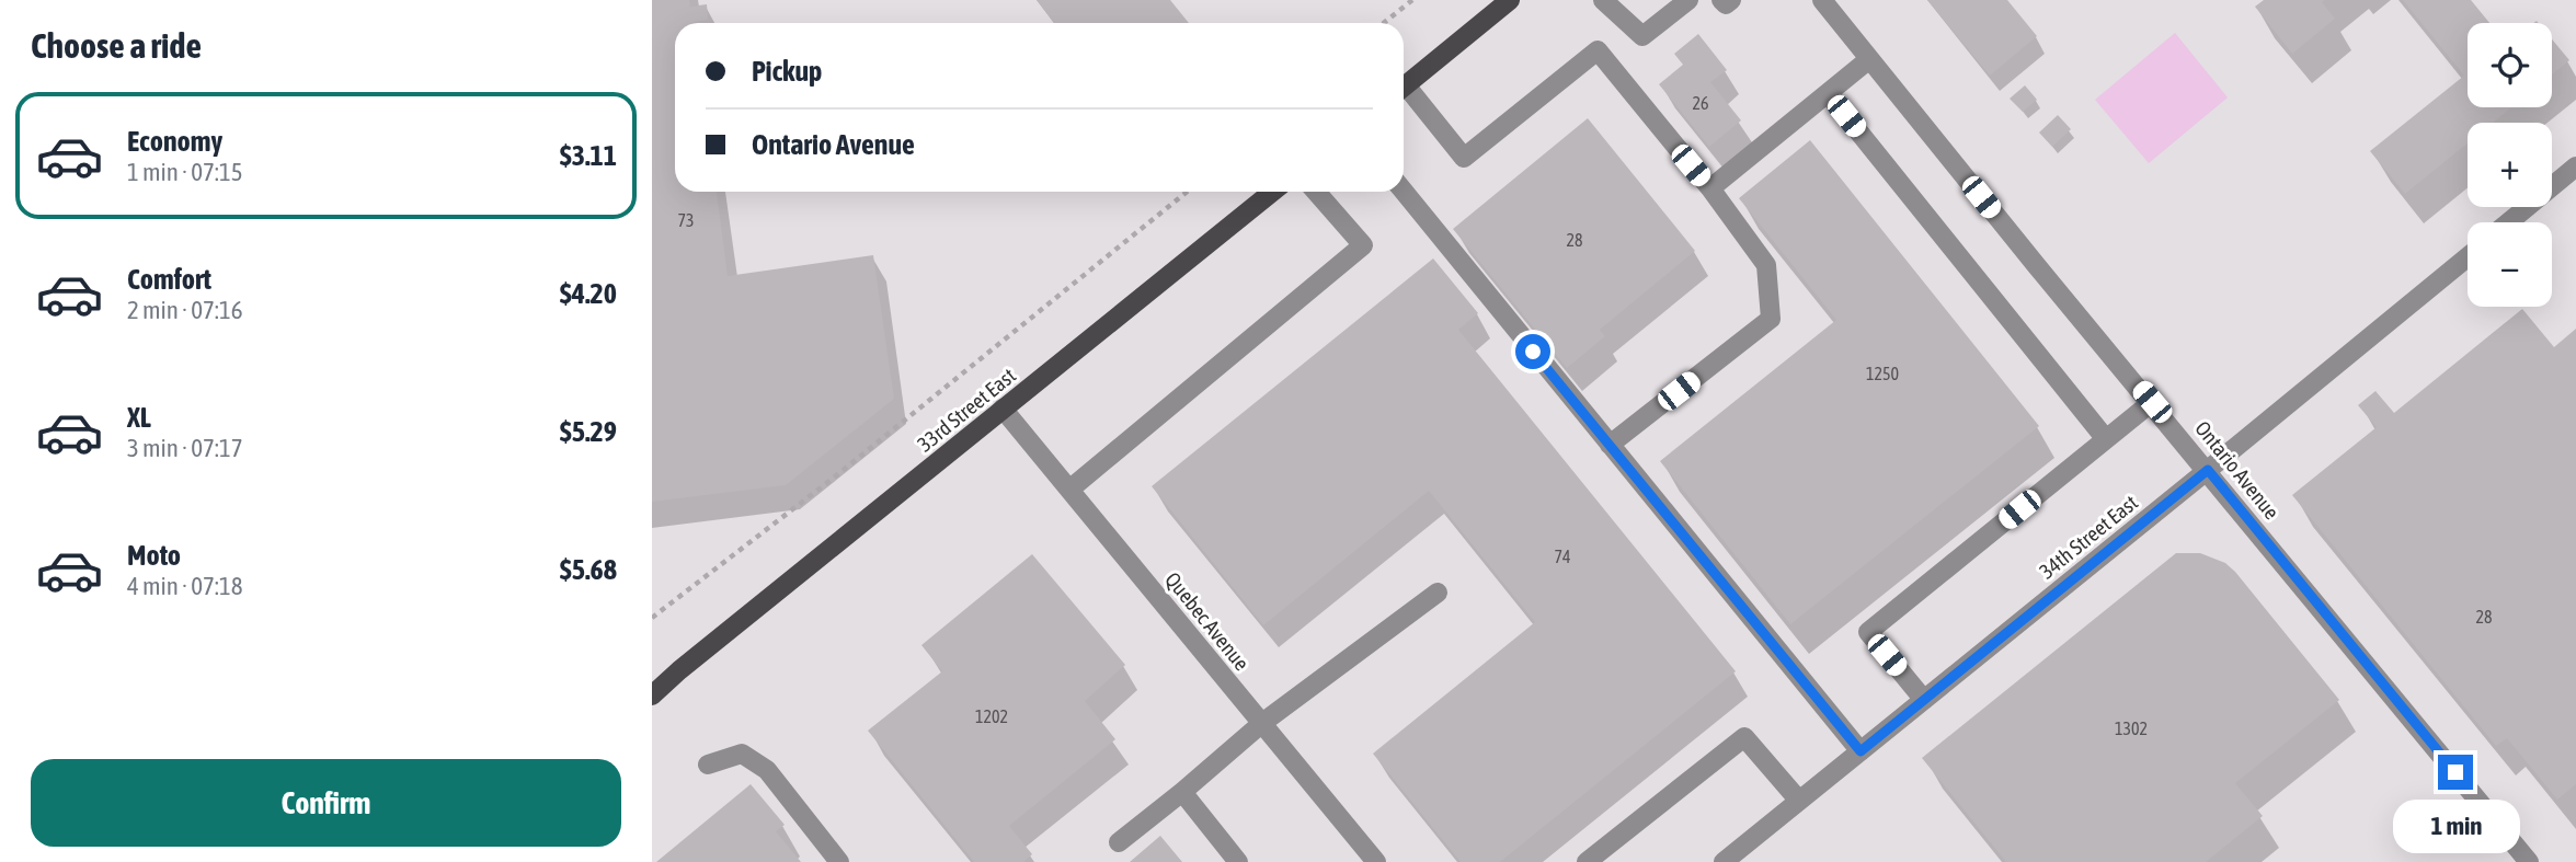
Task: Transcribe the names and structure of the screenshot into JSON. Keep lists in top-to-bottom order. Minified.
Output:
{"streets":{"main road":["33rd Street East"],"street":["Ontario Avenue","34th Street East","Quebec Avenue"]},"crossings":[["33rd Street East","Quebec Avenue"],["Ontario Avenue","34th Street East"]],"house_numbers":["26","73","28","1250","74","28","1202","1302"],"page":{"heading":"Choose a ride","map_buttons":["+","−"],"banner":["Pickup","Ontario Avenue"],"list":[{"name":"Economy","note":"1 min · 07:15","value":"$3.11"},{"name":"Comfort","note":"2 min · 07:16","value":"$4.20"},{"name":"XL","note":"3 min · 07:17","value":"$5.29"},{"name":"Moto","note":"4 min · 07:18","value":"$5.68"}],"buttons":"Confirm","bubble":"1 min"}}
